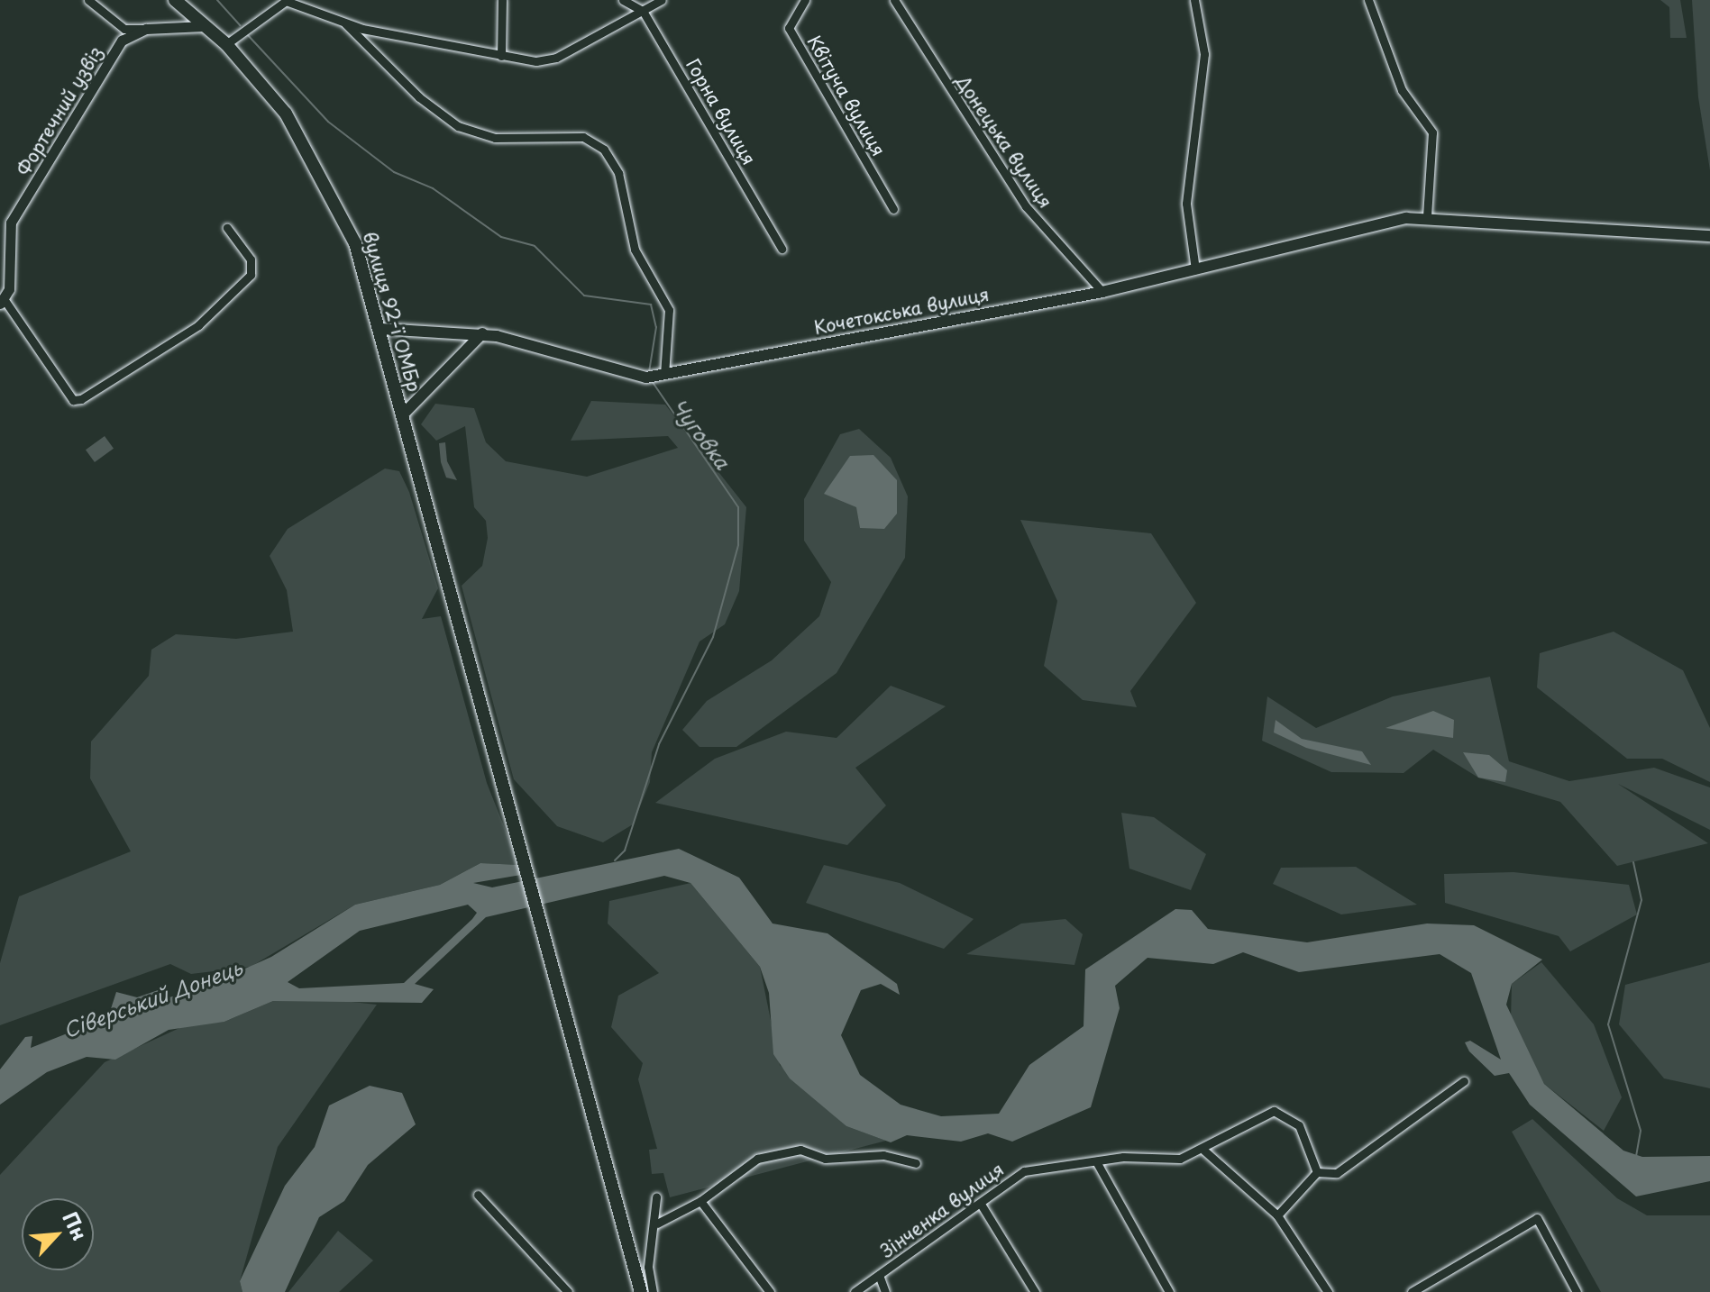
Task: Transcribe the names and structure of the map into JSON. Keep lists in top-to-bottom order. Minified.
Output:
{"streets":{"highway":["вулиця 92-ї ОМБр"],"main road":["Кочетокська вулиця"],"street":["Квітуча вулиця","Фортечний узвіз","Горна вулиця","Донецька вулиця","Зінченка вулиця"]},"crossings":[["Донецька вулиця","Кочетокська вулиця"],["Кочетокська вулиця","вулиця 92-ї ОМБр"]],"water":["Чуговка","Сіверський Донець"],"north":"top right"}
